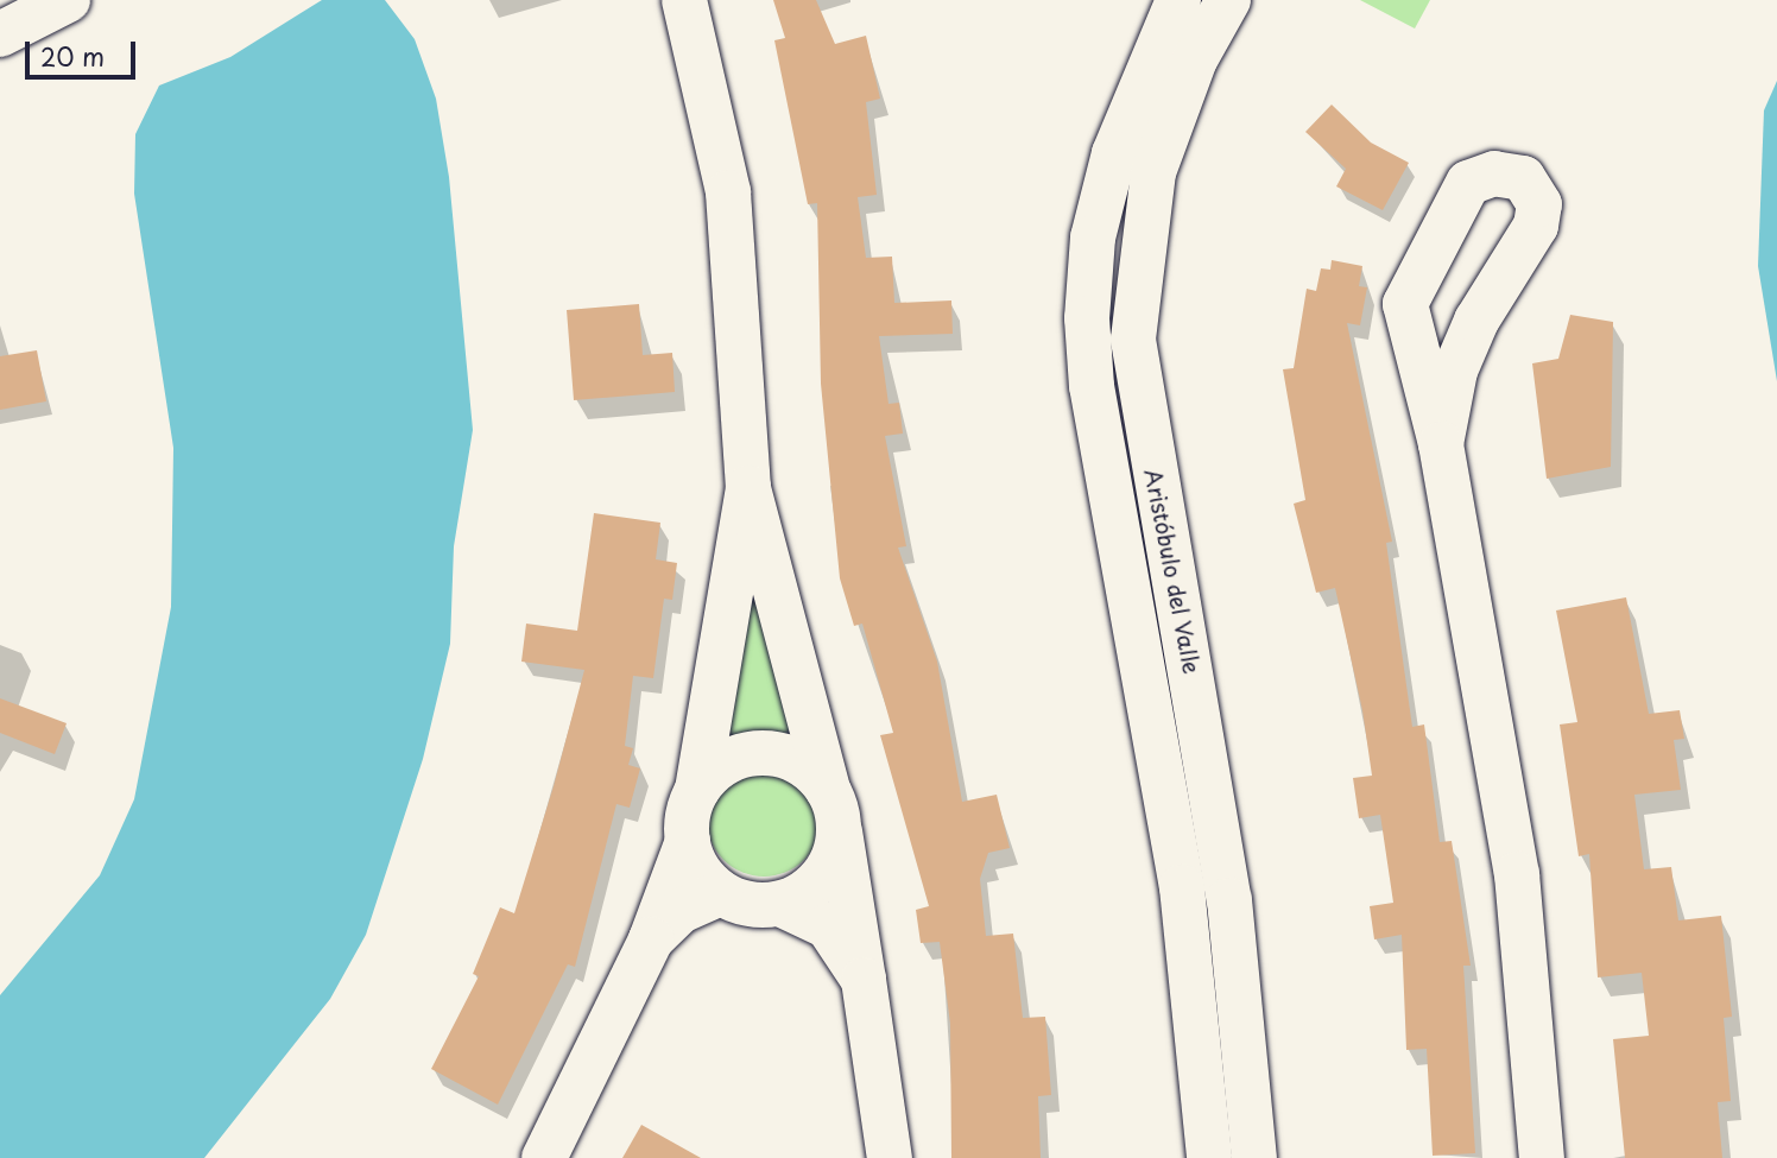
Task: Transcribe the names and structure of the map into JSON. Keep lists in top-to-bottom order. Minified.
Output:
{"streets":{"street":["Aristóbulo del Valle"]},"scale_bar":"20 m"}
